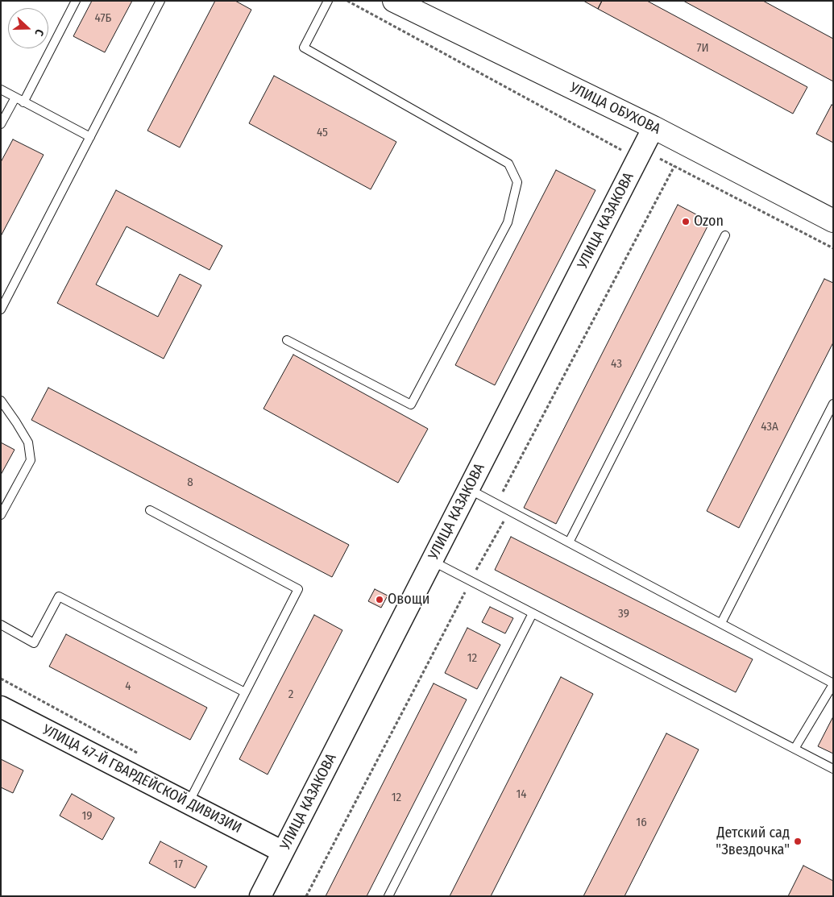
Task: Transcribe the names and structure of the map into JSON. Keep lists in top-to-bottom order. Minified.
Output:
{"streets":{"main road":["УЛИЦА ОБУХОВА"],"street":["УЛИЦА КАЗАКОВА","УЛИЦА 47-Й ГВАРДЕЙСКОЙ ДИВИЗИИ"]},"crossings":[["УЛИЦА ОБУХОВА","УЛИЦА КАЗАКОВА"],["УЛИЦА КАЗАКОВА","УЛИЦА 47-Й ГВАРДЕЙСКОЙ ДИВИЗИИ"]],"places":["Ozon","Овощи","Детский сад \"Звездочка\""],"house_numbers":["47Б","7И","45","43","43А","8","39","12","4","2","14","12","19","16","17"],"north":"right"}
